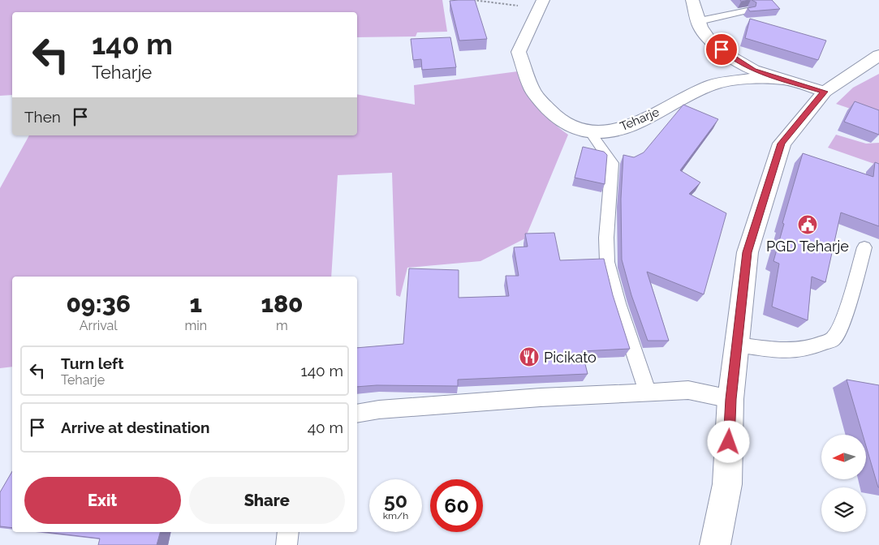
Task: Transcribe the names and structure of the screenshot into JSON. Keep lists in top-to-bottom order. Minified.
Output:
{"streets":{"street":["Teharje"]},"places":{"public building":["PGD Teharje"],"restaurant":["Picikato"]},"north":"left","page":{"turn":["140 m","Teharje"],"then":"Then","eta":["09:36","Arrival","1","min","180","m"],"list":[{"name":"Turn left","note":"Teharje","value":"140 m"},{"name":"Arrive at destination","value":"40 m"}],"buttons":["Exit","Share"],"speed":"50 km/h","limit":"60"}}
